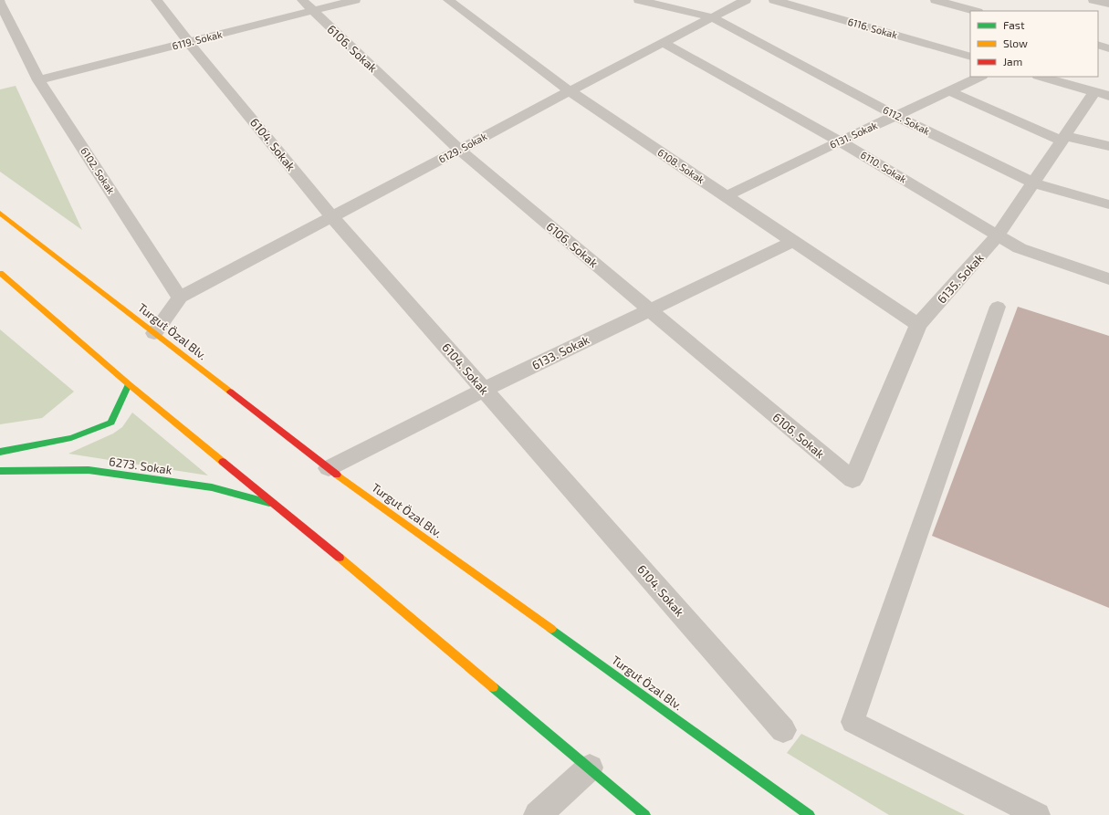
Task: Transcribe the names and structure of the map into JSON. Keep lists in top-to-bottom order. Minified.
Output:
{"streets":{"main road":["Turgut Özal Blv.","6273. Sokak"],"street":["6116. Sokak","6119. Sokak","6106. Sokak","6112. Sokak","6131. Sokak","6104. Sokak","6129. Sokak","6108. Sokak","6110. Sokak","6102. Sokak","6135. Sokak","6133. Sokak"]},"crossings":[["6119. Sokak","6106. Sokak"],["6119. Sokak","6104. Sokak"],["6119. Sokak","6102. Sokak"],["6106. Sokak","6129. Sokak"],["6106. Sokak","6135. Sokak"],["6106. Sokak","6133. Sokak"],["6112. Sokak","6131. Sokak"],["6112. Sokak","6129. Sokak"],["6112. Sokak","6135. Sokak"],["6131. Sokak","6108. Sokak"],["6131. Sokak","6110. Sokak"],["6104. Sokak","6129. Sokak"],["6104. Sokak","6133. Sokak"],["6129. Sokak","6108. Sokak"],["6129. Sokak","6110. Sokak"],["6129. Sokak","6102. Sokak"],["6108. Sokak","6135. Sokak"],["6108. Sokak","6133. Sokak"],["6110. Sokak","6135. Sokak"],["Turgut Özal Blv.","6133. Sokak"]],"legend":["Fast","Slow","Jam"]}
